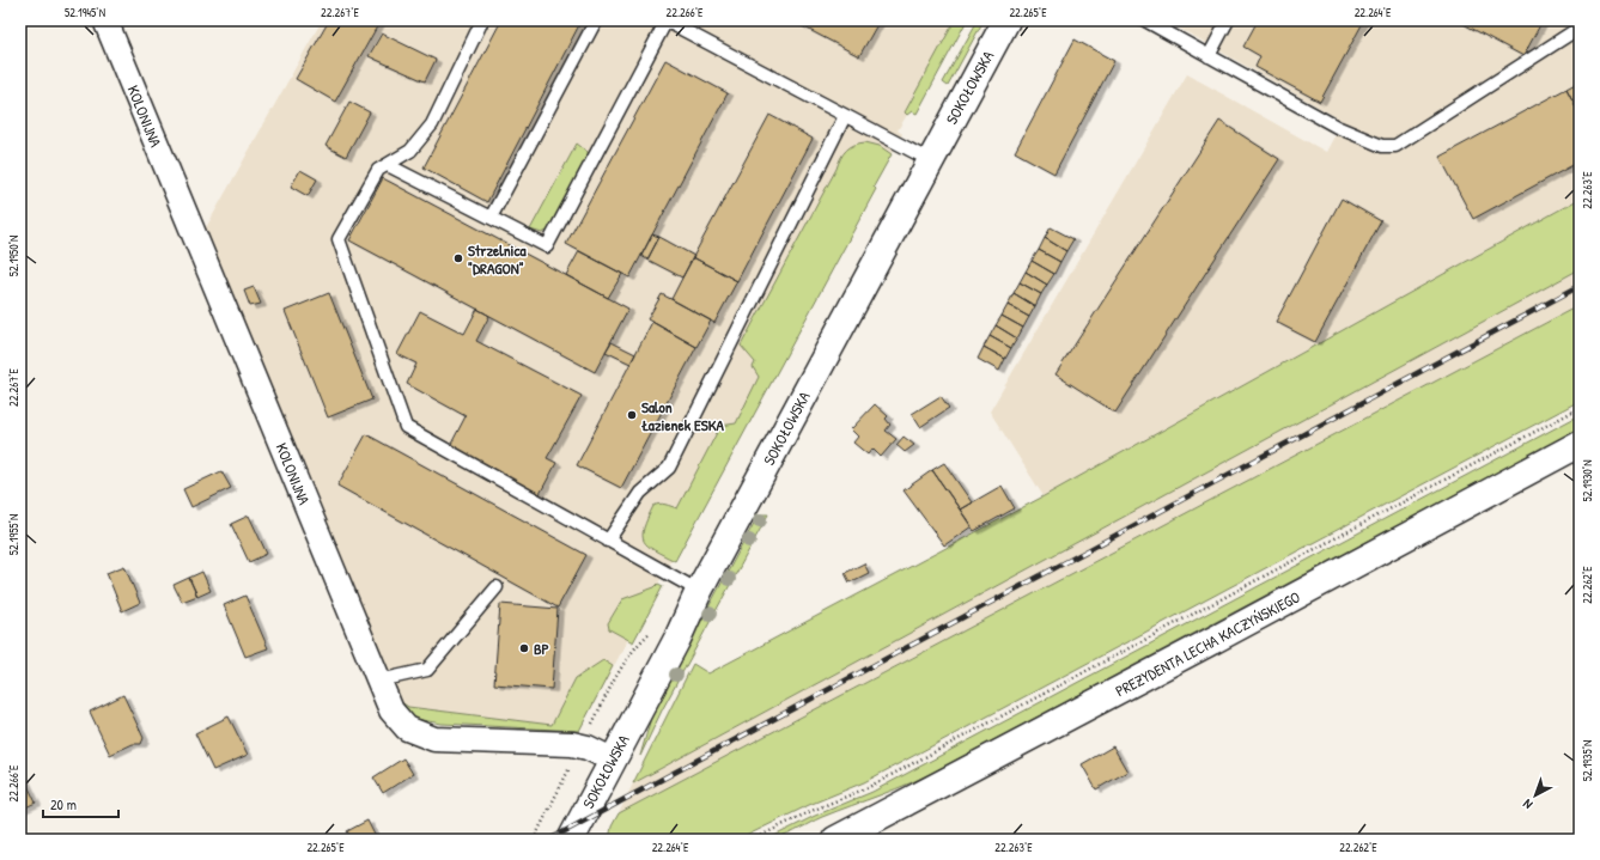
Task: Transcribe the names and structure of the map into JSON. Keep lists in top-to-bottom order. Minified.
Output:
{"streets":{"main road":["SOKOŁOWSKA","PREZYDENTA LECHA KACZYŃSKIEGO"],"street":["KOLONIJNA"]},"crossings":[["SOKOŁOWSKA","KOLONIJNA"]],"places":["Strzelnica \"DRAGON\"","Salon Łazienek ESKA","BP"],"scale_bar":"20 m","north":"bottom left","coordinates":["52.1945°N","22.267°E","22.266°E","22.265°E","22.264°E","22.263°E","52.1950°N","52.1930°N","52.1955°N","22.262°E","52.1935°N"]}
